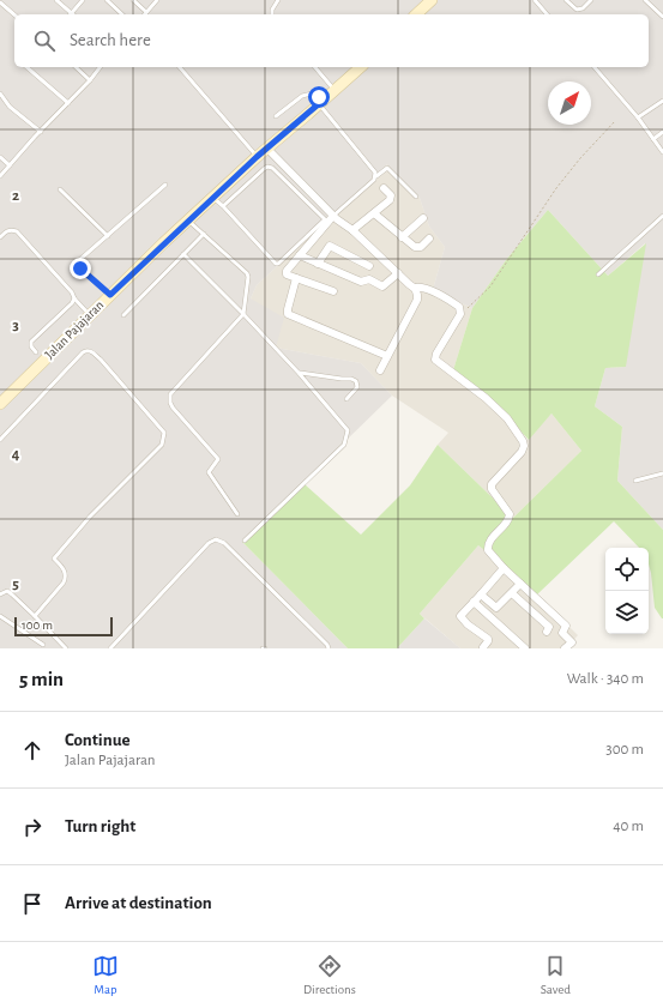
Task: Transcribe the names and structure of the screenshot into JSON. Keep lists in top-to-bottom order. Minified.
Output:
{"streets":{"main road":["Jalan Pajajaran"]},"scale_bar":"100 m","north":"top right","page":{"search":"Search here","scale":"100 m","heading":["5 min","Walk · 340 m"],"list":[["Continue","Jalan Pajajaran","300 m"],["Turn right","40 m"],"Arrive at destination"],"nav":["Map","Directions","Saved"]},"grid":{"rows":["2","3","4","5"]}}
